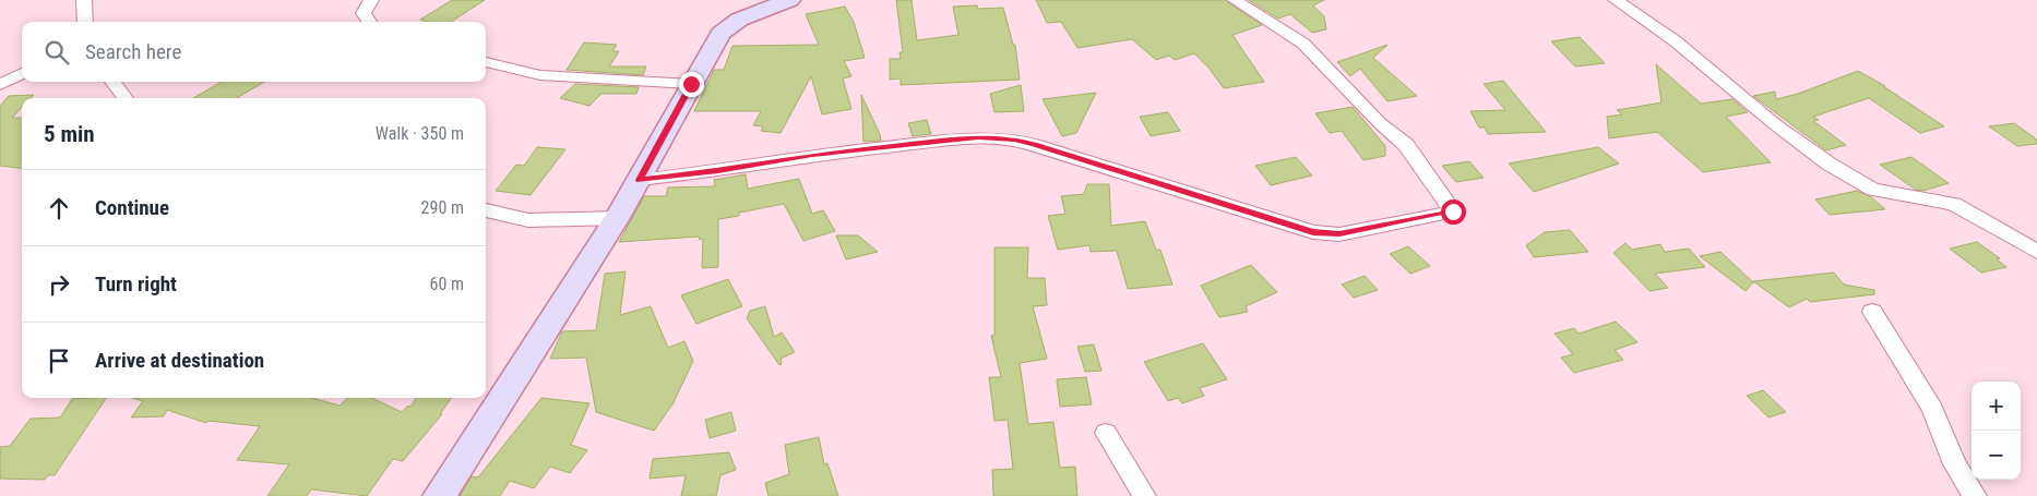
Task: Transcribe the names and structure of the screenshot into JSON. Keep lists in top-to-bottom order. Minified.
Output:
{"page":{"search":"Search here","heading":["5 min","Walk · 350 m"],"list":[["Continue","290 m"],["Turn right","60 m"],"Arrive at destination"],"map_buttons":["+","−"]}}
